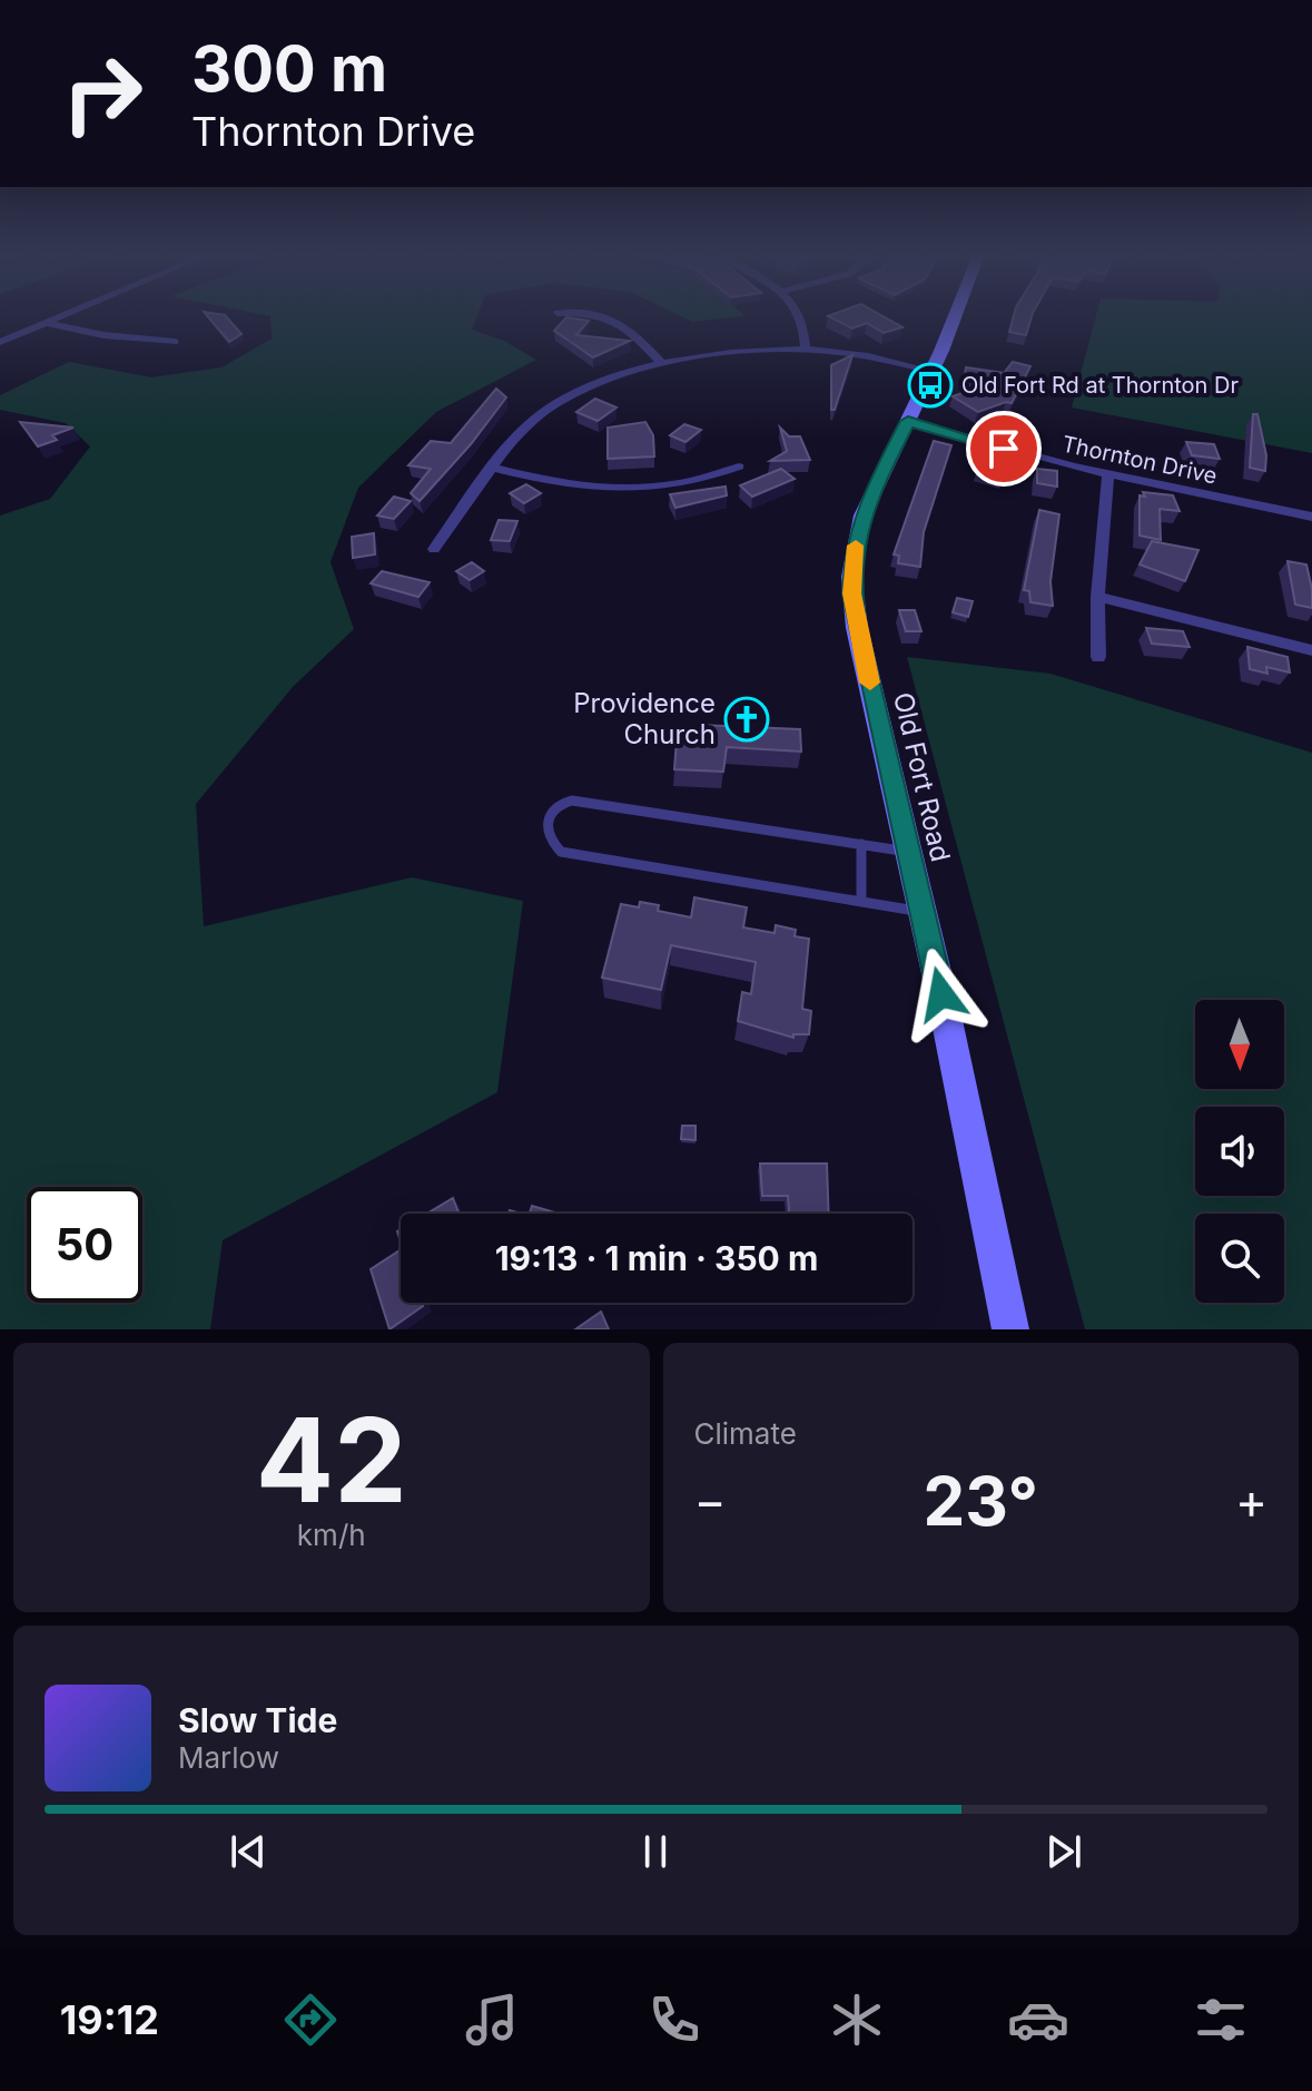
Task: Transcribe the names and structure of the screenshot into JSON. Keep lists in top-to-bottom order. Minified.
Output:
{"streets":{"main road":["Old Fort Road"],"street":["Thornton Drive"]},"crossings":[["Thornton Drive","Old Fort Road"]],"places":{"bus stop":["Old Fort Rd at Thornton Dr"],"church":["Providence Church"]},"north":"bottom","page":{"turn":["300 m","Thornton Drive"],"limit":"50","trip":"19:13 · 1 min · 350 m","tile":[["42","km/h"],"Climate"],"heat":["−","23°","+"],"song":["Slow Tide","Marlow"],"tabs":"19:12"}}
